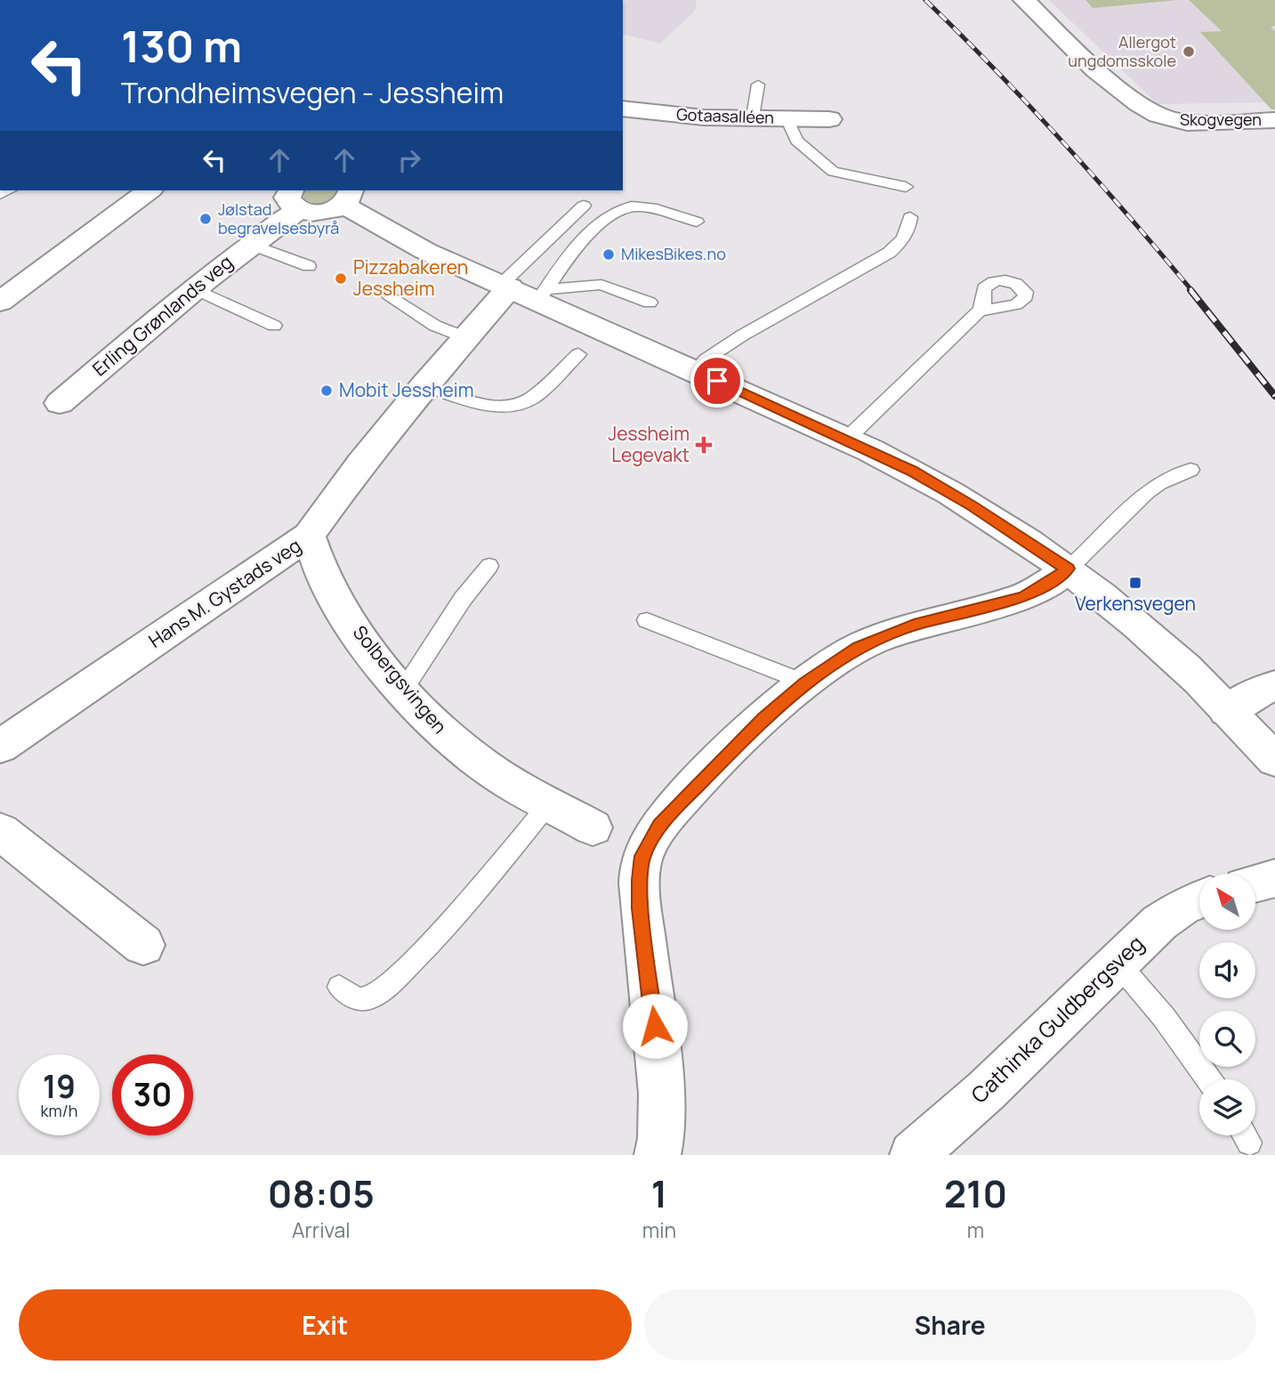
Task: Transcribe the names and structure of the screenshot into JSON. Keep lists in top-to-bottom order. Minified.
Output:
{"streets":{"street":["Gotaasalléen","Skogvegen","Erling Grønlands veg","Hans M. Gystads veg","Solbergsvingen","Cathinka Guldbergsveg"]},"crossings":[["Hans M. Gystads veg","Solbergsvingen"]],"places":{"other":["Allergot ungdomsskole","Jølstad begravelsesbyrå","MikesBikes.no","Pizzabakeren Jessheim","Mobit Jessheim"],"health":["Jessheim Legevakt"],"transit":["Verkensvegen"]},"north":"top left","page":{"turn":["130 m","Trondheimsvegen - Jessheim"],"speed":"19 km/h","limit":"30","eta":["08:05","Arrival","1","min","210","m"],"buttons":["Exit","Share"]}}
